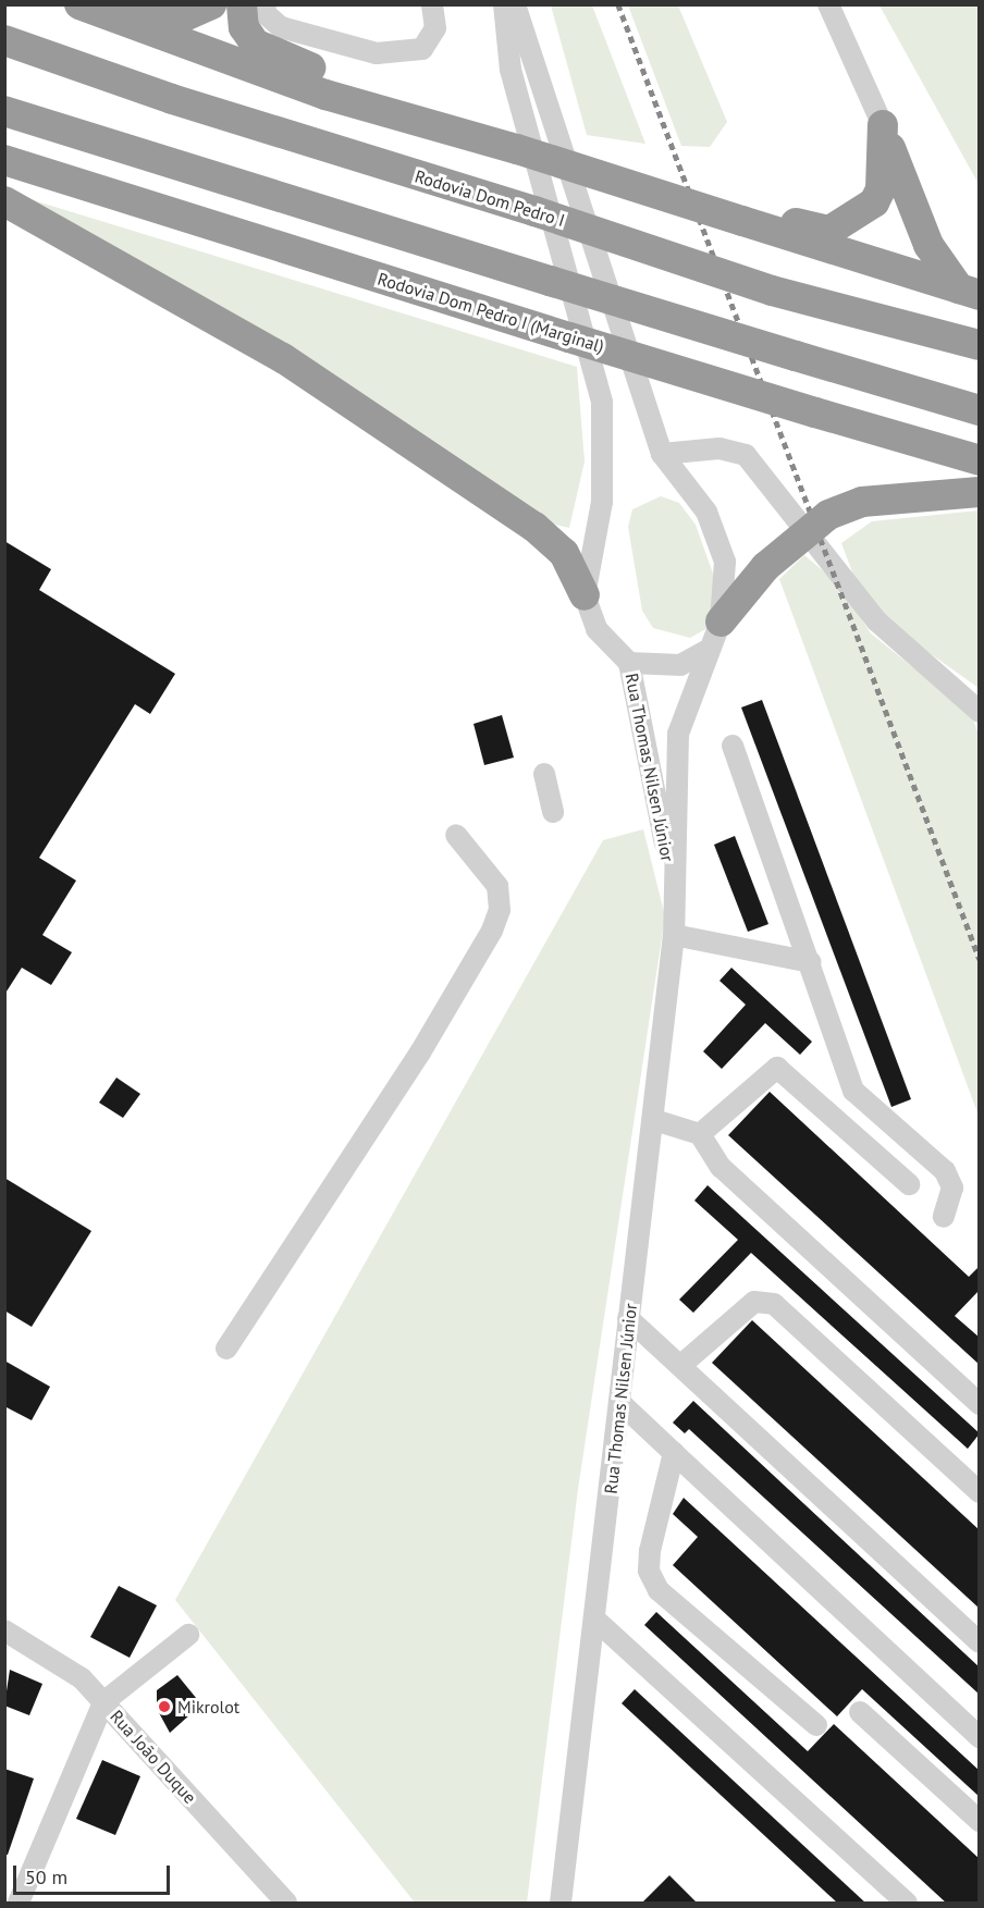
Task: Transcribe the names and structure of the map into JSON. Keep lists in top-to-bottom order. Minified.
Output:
{"streets":{"highway":["Rodovia Dom Pedro I","Rodovia Dom Pedro I (Marginal)"],"street":["Rua Thomas Nilsen Júnior","Rua João Duque"]},"places":["Mikrolot"],"scale_bar":"50 m"}
